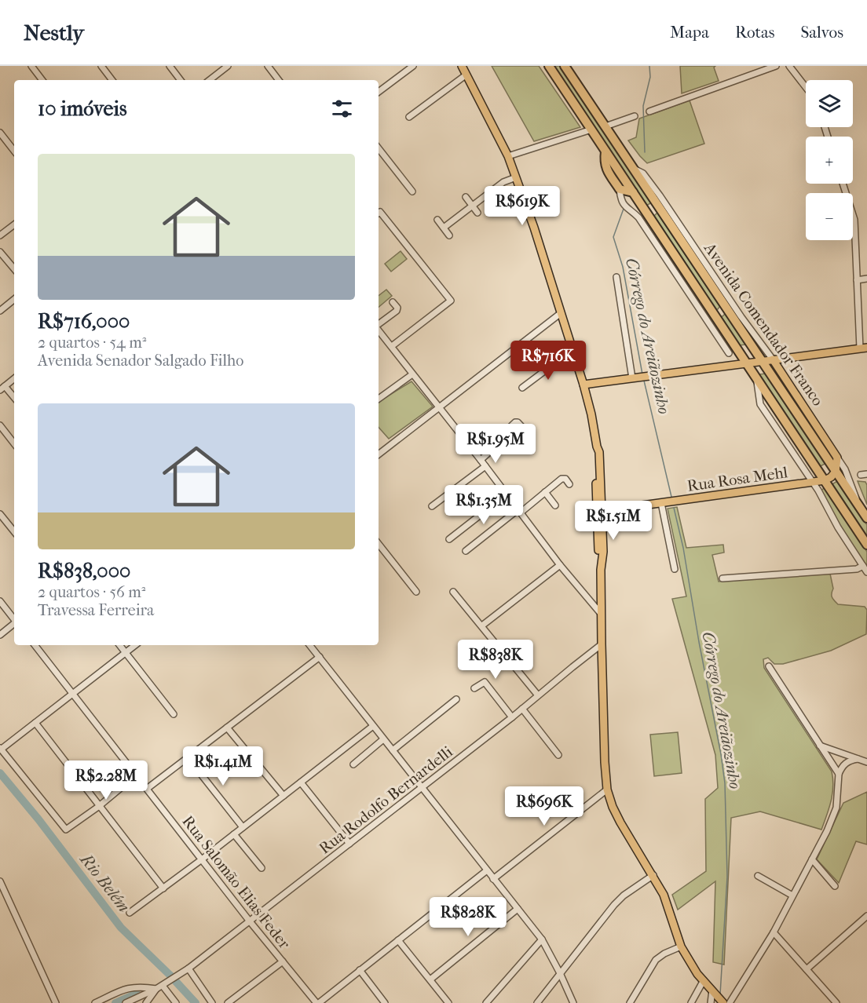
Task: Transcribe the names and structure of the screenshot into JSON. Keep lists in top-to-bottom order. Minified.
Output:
{"streets":{"highway":["Avenida Comendador Franco"],"main road":["Rua Rosa Mehl"],"street":["Rua Rodolfo Bernardelli","Rua Salomão Elias Feder"]},"crossings":[["Avenida Comendador Franco","Rua Rosa Mehl"],["Rua Rodolfo Bernardelli","Rua Salomão Elias Feder"]],"water":["Córrego do Areiãozinho","Rio Belém"],"page":{"header":"Nestly","nav":["Mapa","Rotas","Salvos"],"map_buttons":["+","−"],"heading":"10 imóveis","list":[{"name":"R$716,000","note":"2 quartos · 54 m² · Avenida Senador Salgado Filho"},{"name":"R$838,000","note":"2 quartos · 56 m² · Travessa Ferreira"}],"price":["R$619K","R$716K","R$1.95M","R$1.35M","R$1.51M","R$838K","R$1.41M","R$2.28M","R$696K","R$828K"]}}
